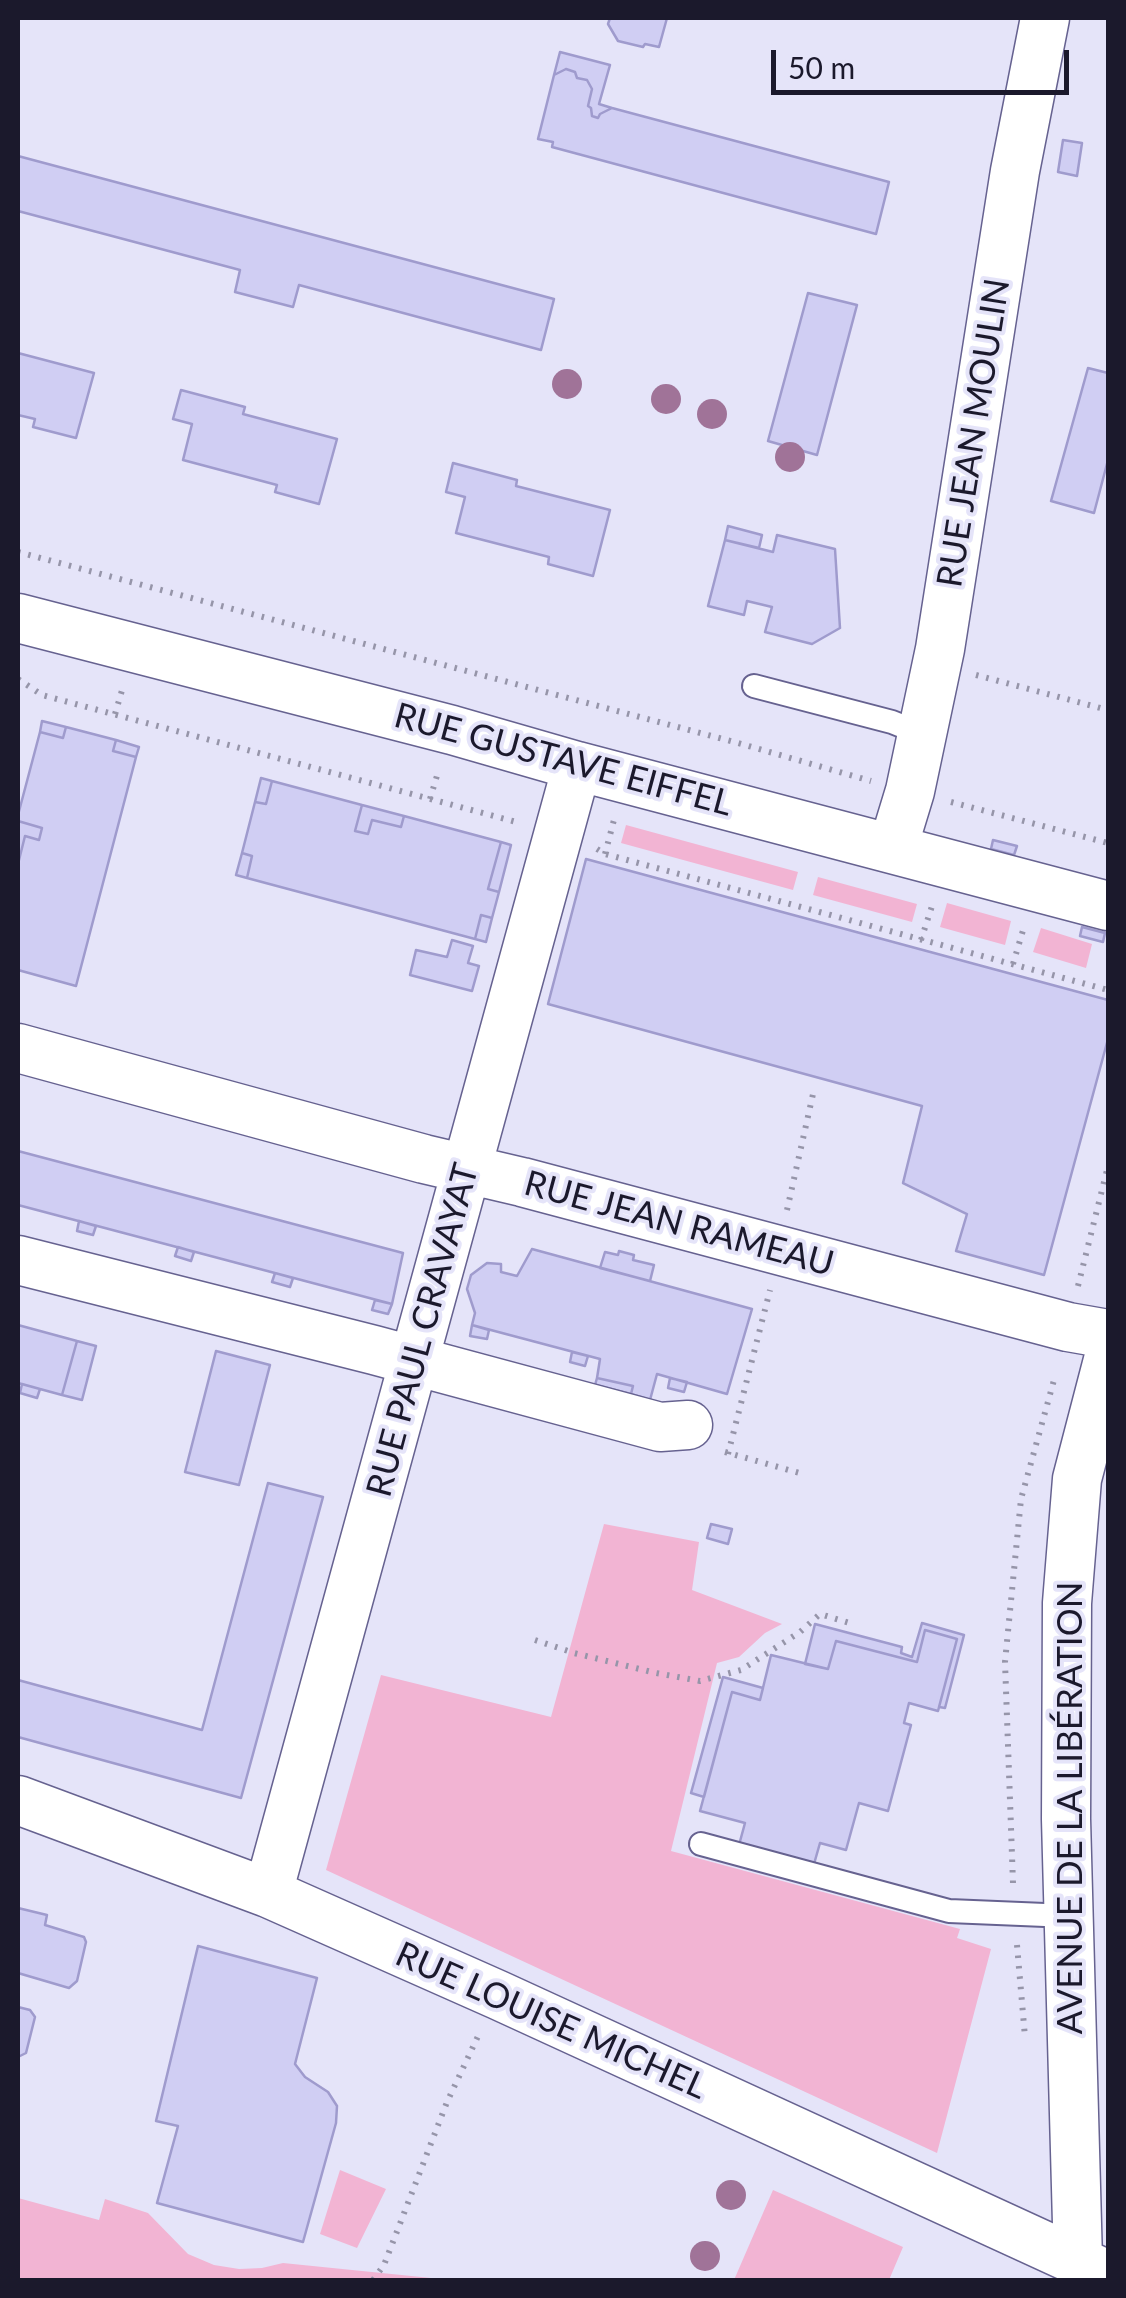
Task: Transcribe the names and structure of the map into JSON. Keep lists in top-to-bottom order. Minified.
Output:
{"streets":{"street":["RUE JEAN MOULIN","RUE GUSTAVE EIFFEL","RUE JEAN RAMEAU","RUE PAUL CRAVAYAT","AVENUE DE LA LIBÉRATION","RUE LOUISE MICHEL"]},"crossings":[["RUE JEAN MOULIN","RUE GUSTAVE EIFFEL"],["RUE GUSTAVE EIFFEL","RUE PAUL CRAVAYAT"],["RUE JEAN RAMEAU","RUE PAUL CRAVAYAT"],["RUE PAUL CRAVAYAT","RUE LOUISE MICHEL"],["AVENUE DE LA LIBÉRATION","RUE LOUISE MICHEL"]],"scale_bar":"50 m"}
